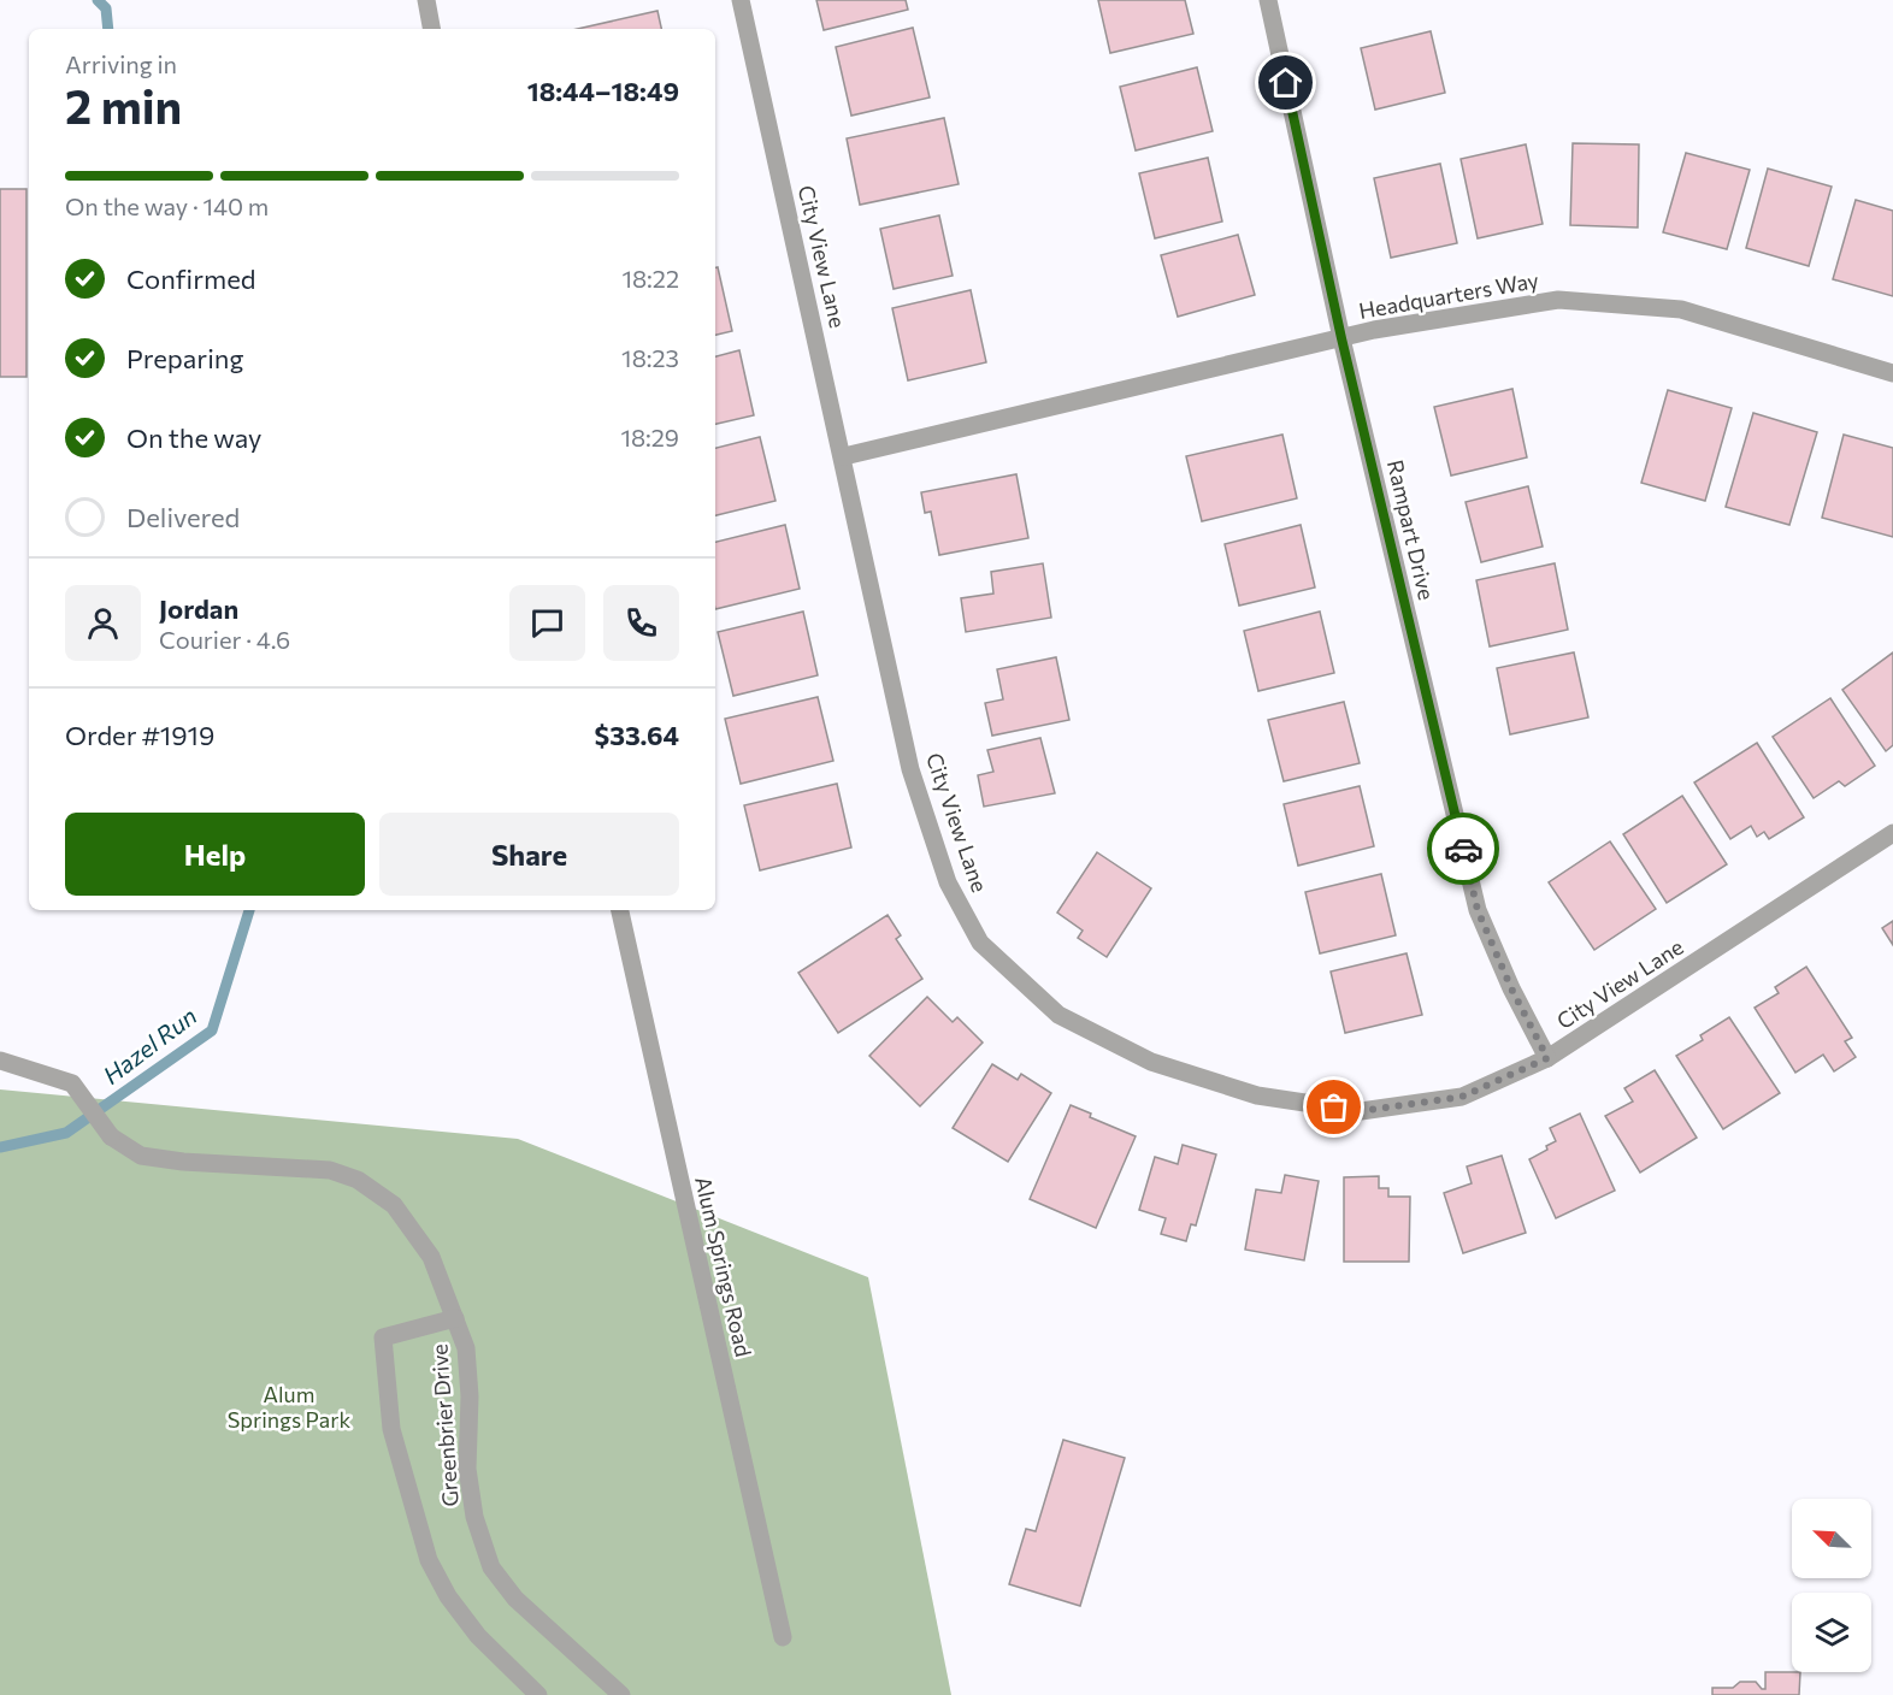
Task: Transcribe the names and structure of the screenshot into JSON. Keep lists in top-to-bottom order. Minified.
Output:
{"streets":{"street":["City View Lane","Headquarters Way","Rampart Drive","Alum Springs Road","Greenbrier Drive"]},"crossings":[["City View Lane","Headquarters Way"],["City View Lane","Rampart Drive"],["Headquarters Way","Rampart Drive"]],"water":["Hazel Run"],"parks":["Alum Springs Park"],"north":"top left","page":{"heading":["2 min","Arriving in","18:44–18:49"],"panel":["Jordan","Courier · 4.6","Order #1919","$33.64"],"bar":"On the way · 140 m","list":[["Confirmed","18:22"],["Preparing","18:23"],["On the way","18:29"],"Delivered"],"buttons":["Help","Share"]}}
